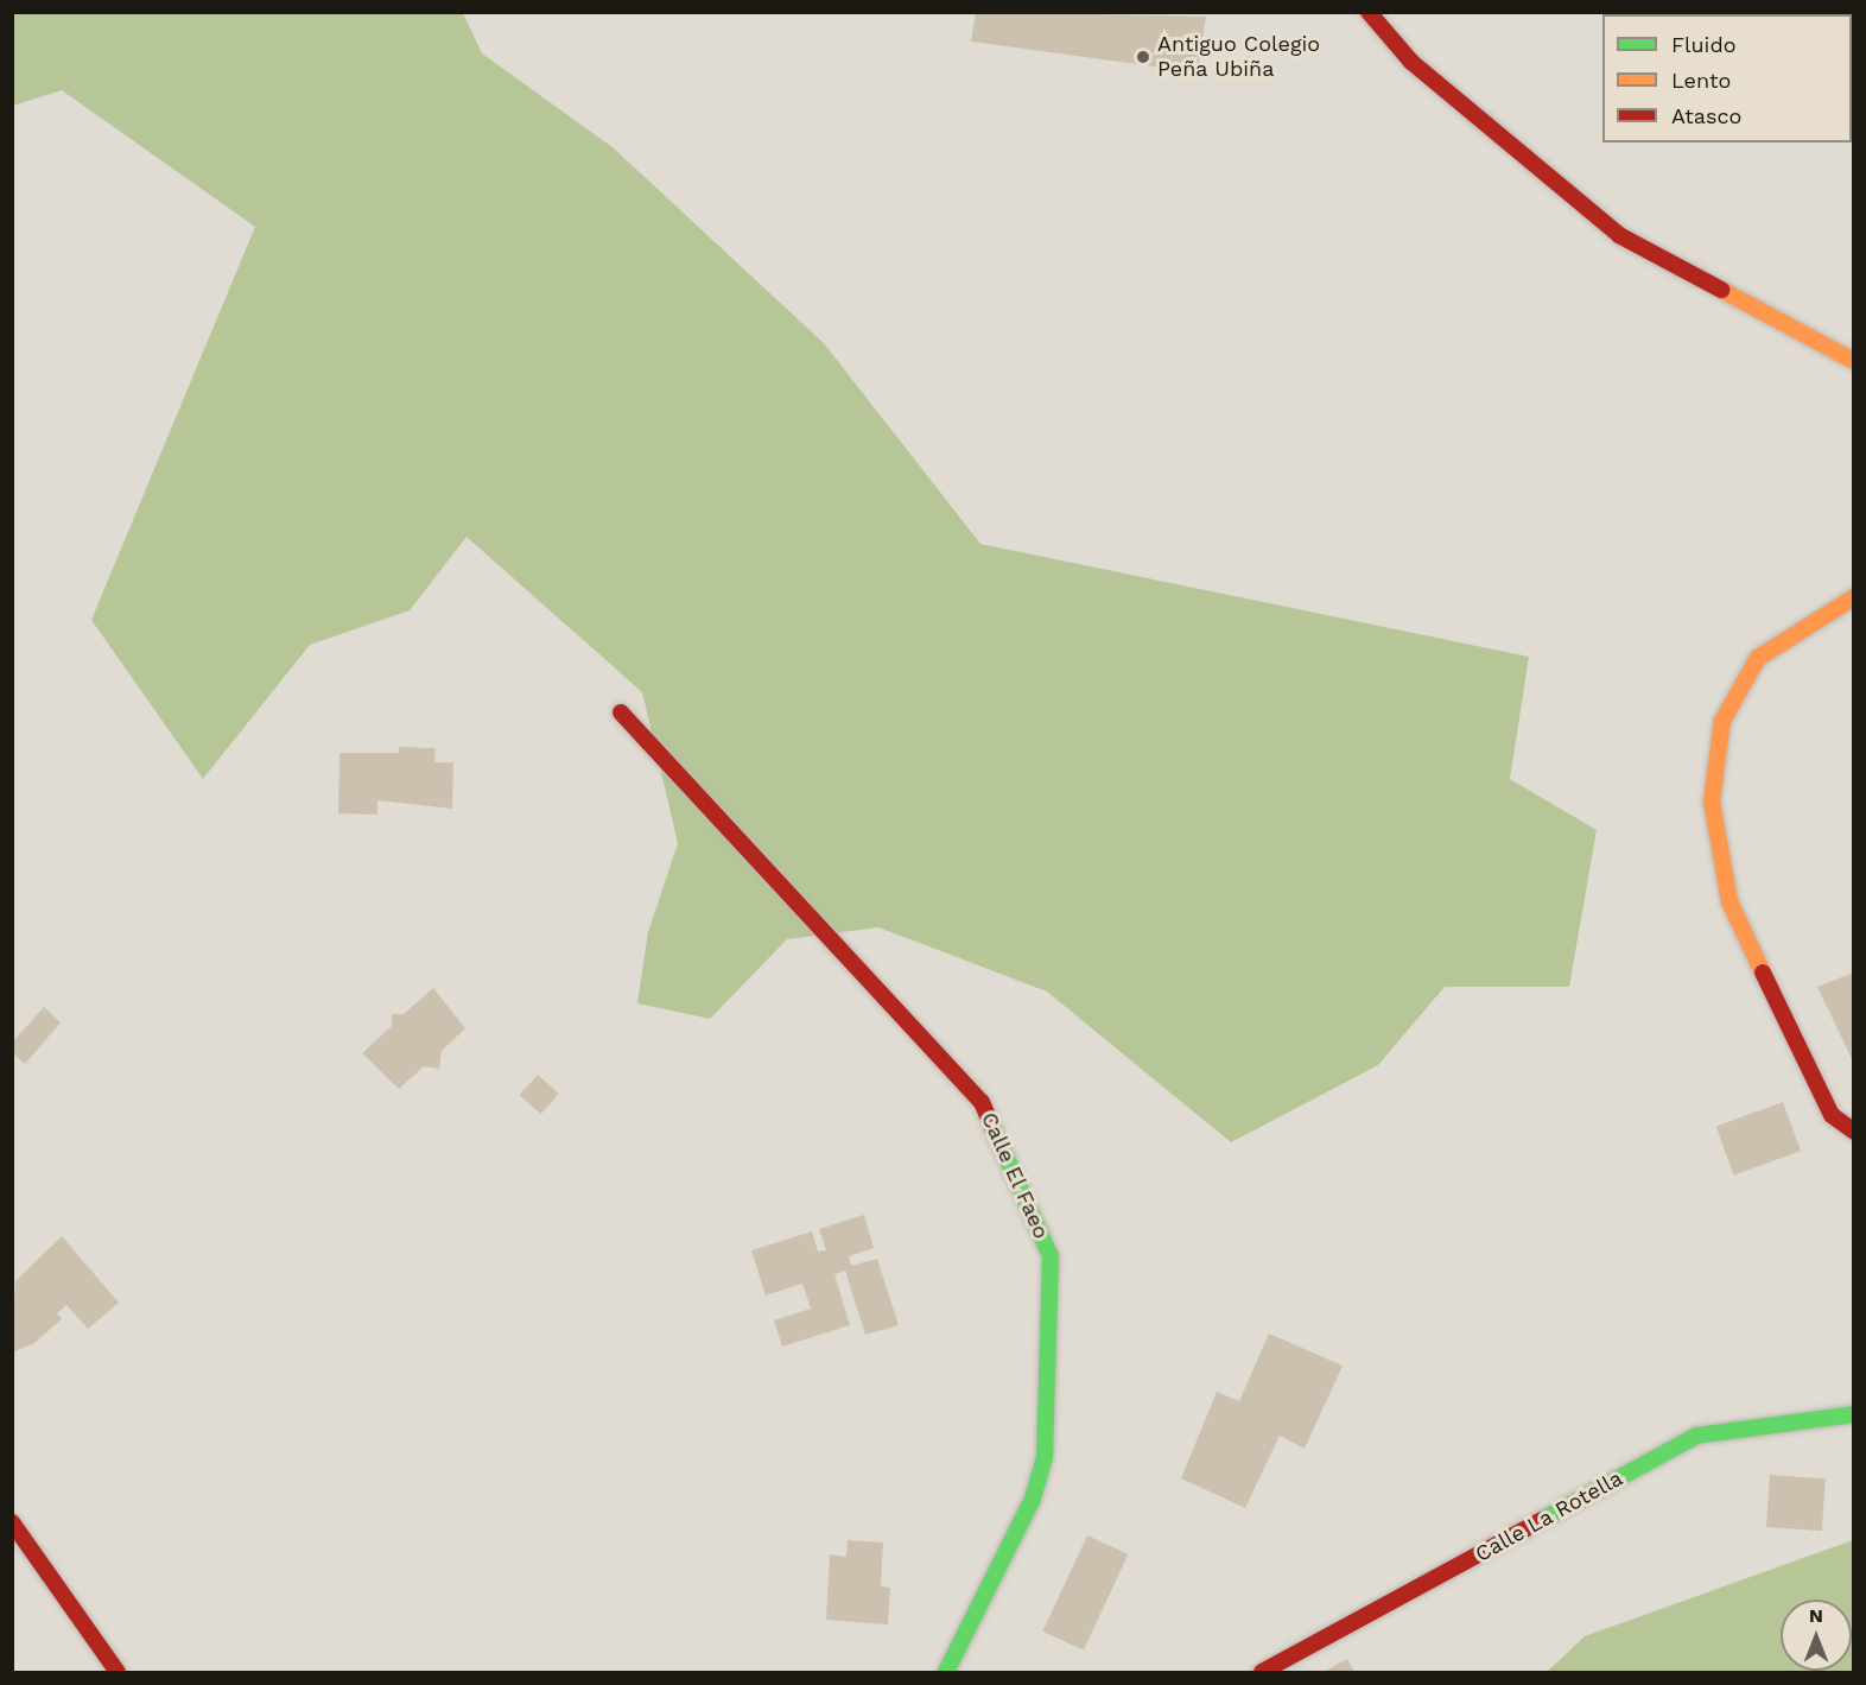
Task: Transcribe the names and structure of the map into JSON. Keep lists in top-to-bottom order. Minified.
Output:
{"streets":{"street":["Calle El Faeo","Calle La Rotella"]},"places":["Antiguo Colegio Peña Ubiña"],"legend":["Fluido","Lento","Atasco"],"north":"top"}
